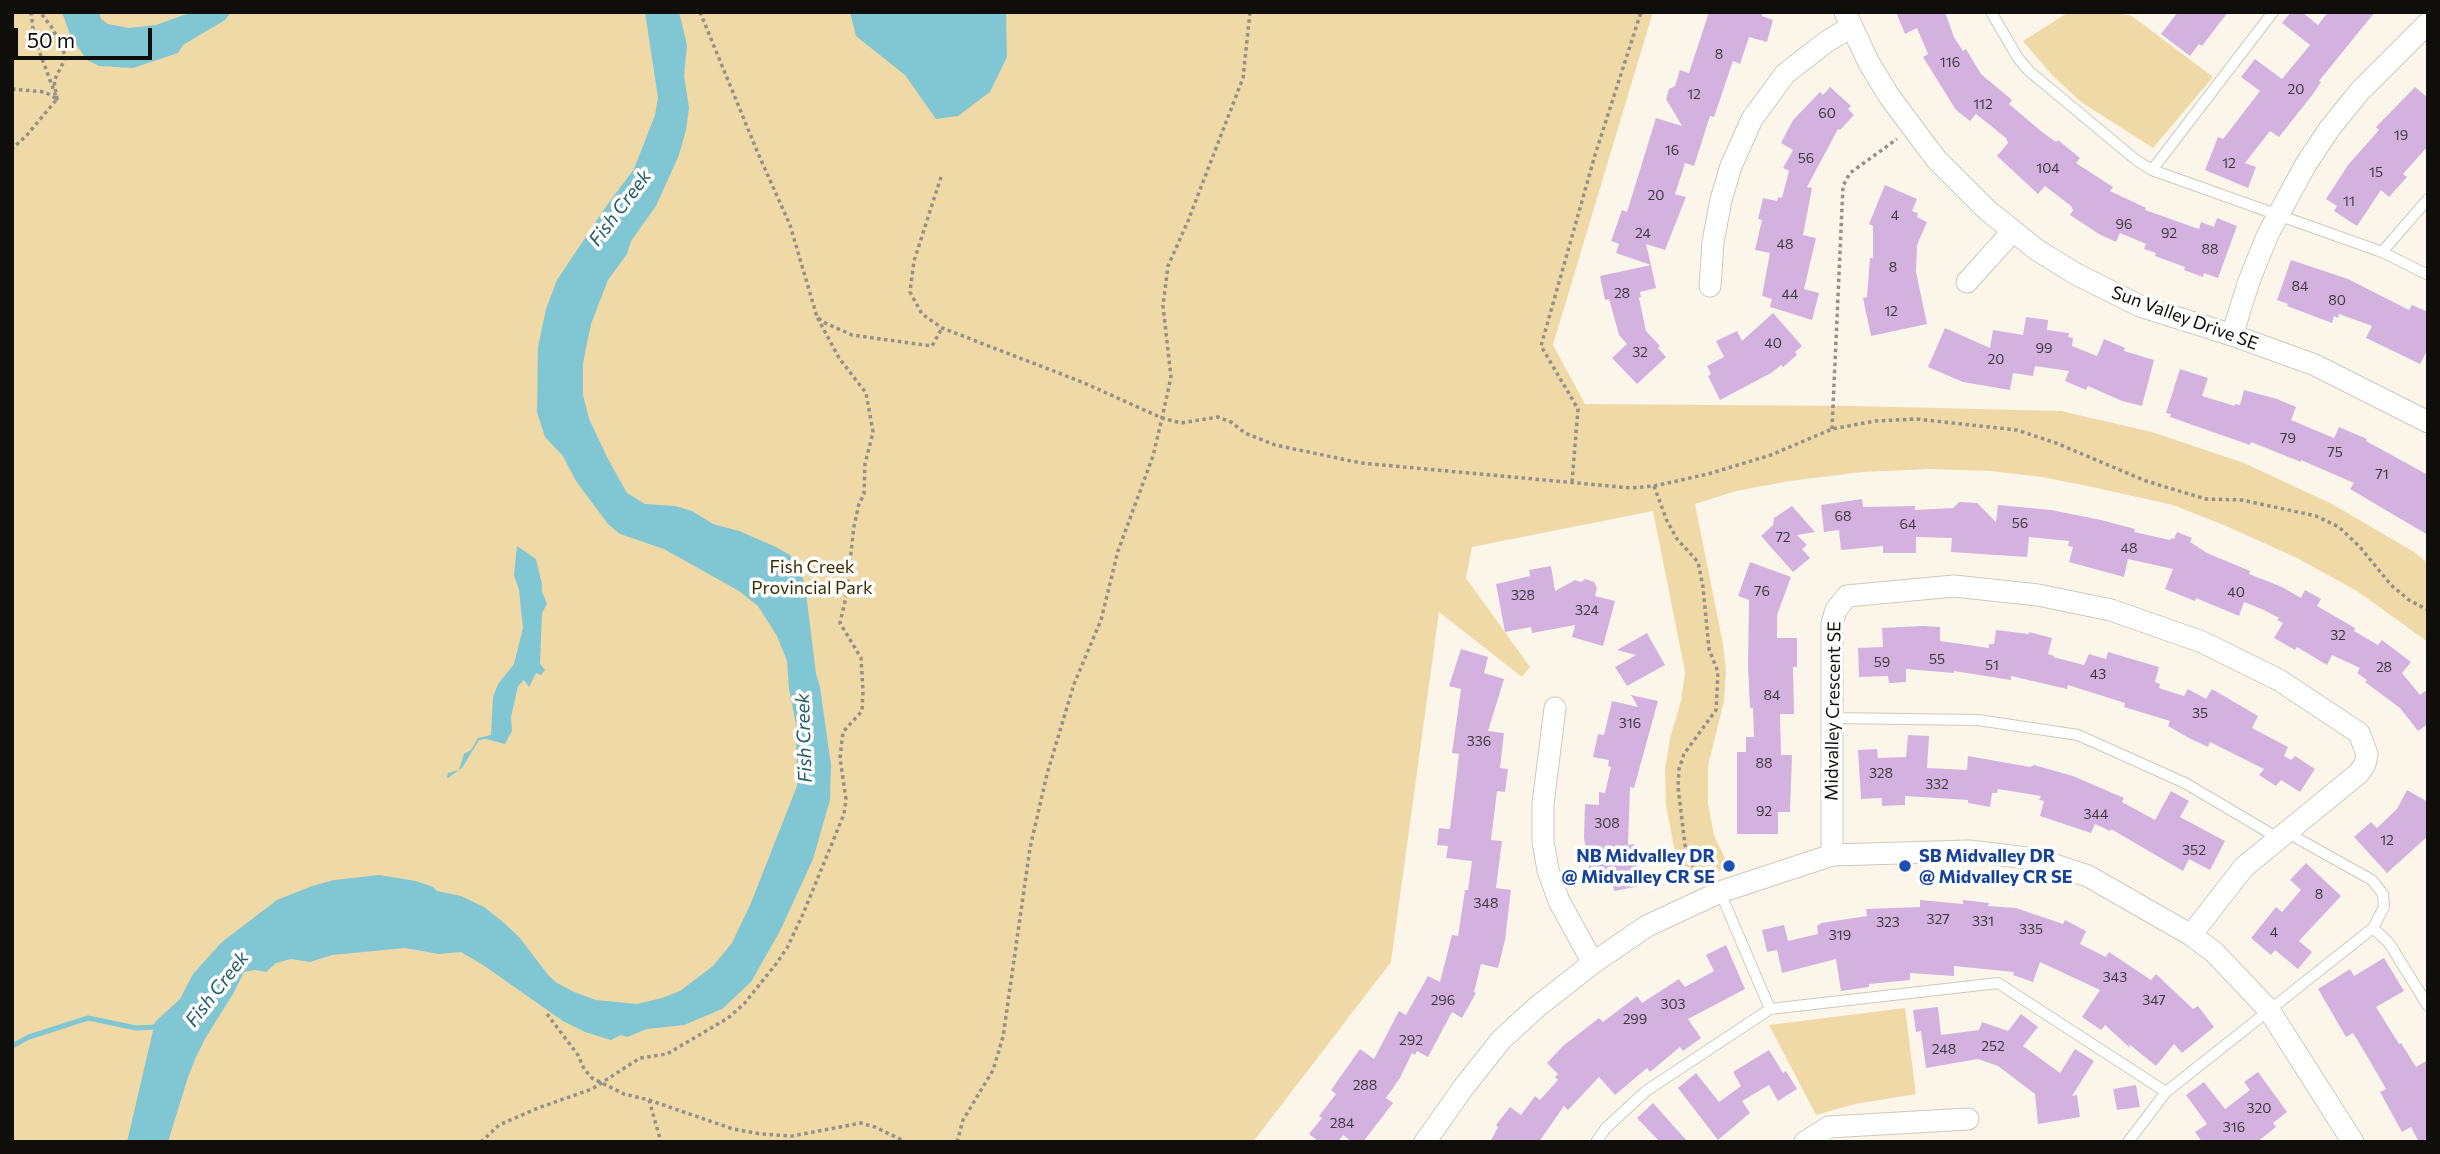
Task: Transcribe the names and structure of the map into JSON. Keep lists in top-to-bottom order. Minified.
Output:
{"streets":{"street":["Sun Valley Drive SE","Midvalley Crescent SE"]},"water":["Fish Creek"],"parks":["Fish Creek Provincial Park"],"places":["NB Midvalley DR @ Midvalley CR SE","SB Midvalley DR @ Midvalley CR SE"],"house_numbers":["8","116","20","12","112","60","19","16","56","12","104","15","20","11","4","96","24","92","48","88","8","84","28","44","80","12","40","99","32","20","79","75","71","68","56","64","72","48","76","40","328","324","32","55","59","51","28","43","84","35","316","336","88","328","332","92","344","308","12","352","8","348","327","331","323","335","4","319","343","296","347","303","299","292","252","248","288","320","284","316"],"scale_bar":"50 m"}
